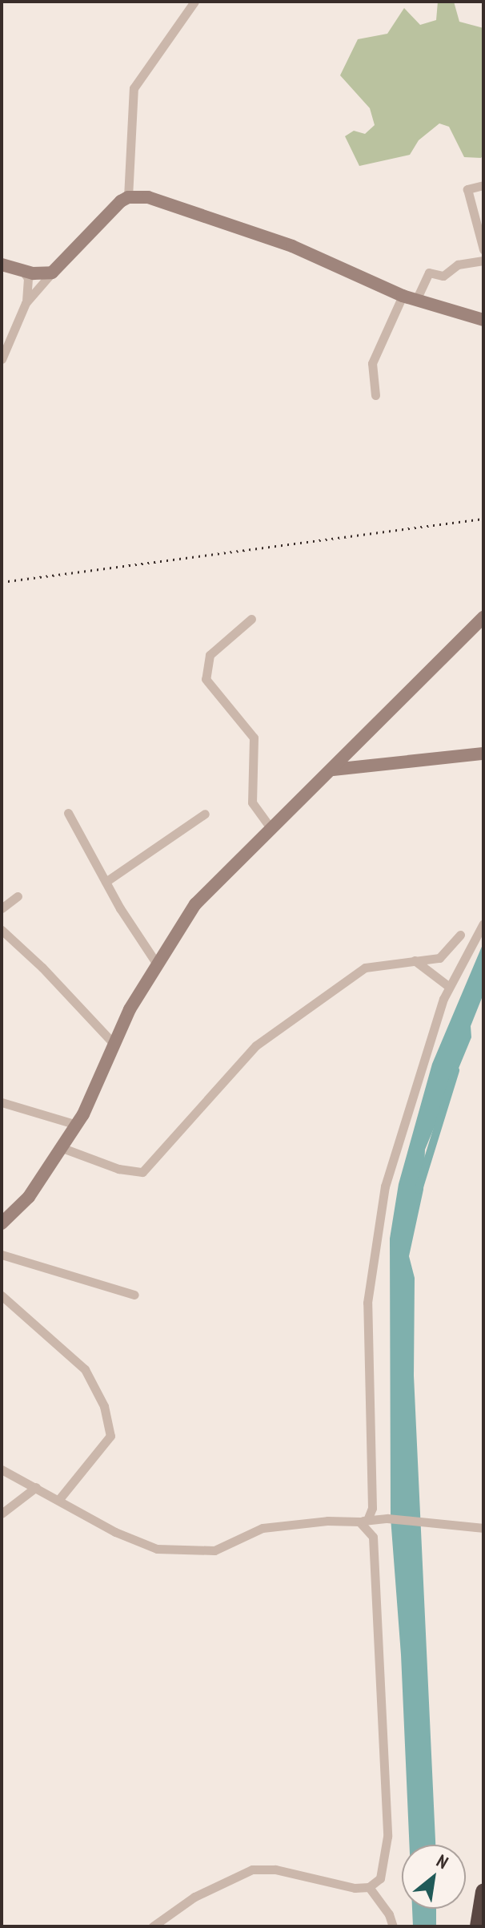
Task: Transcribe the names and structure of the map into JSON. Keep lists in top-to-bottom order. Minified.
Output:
{"north":"top right"}
